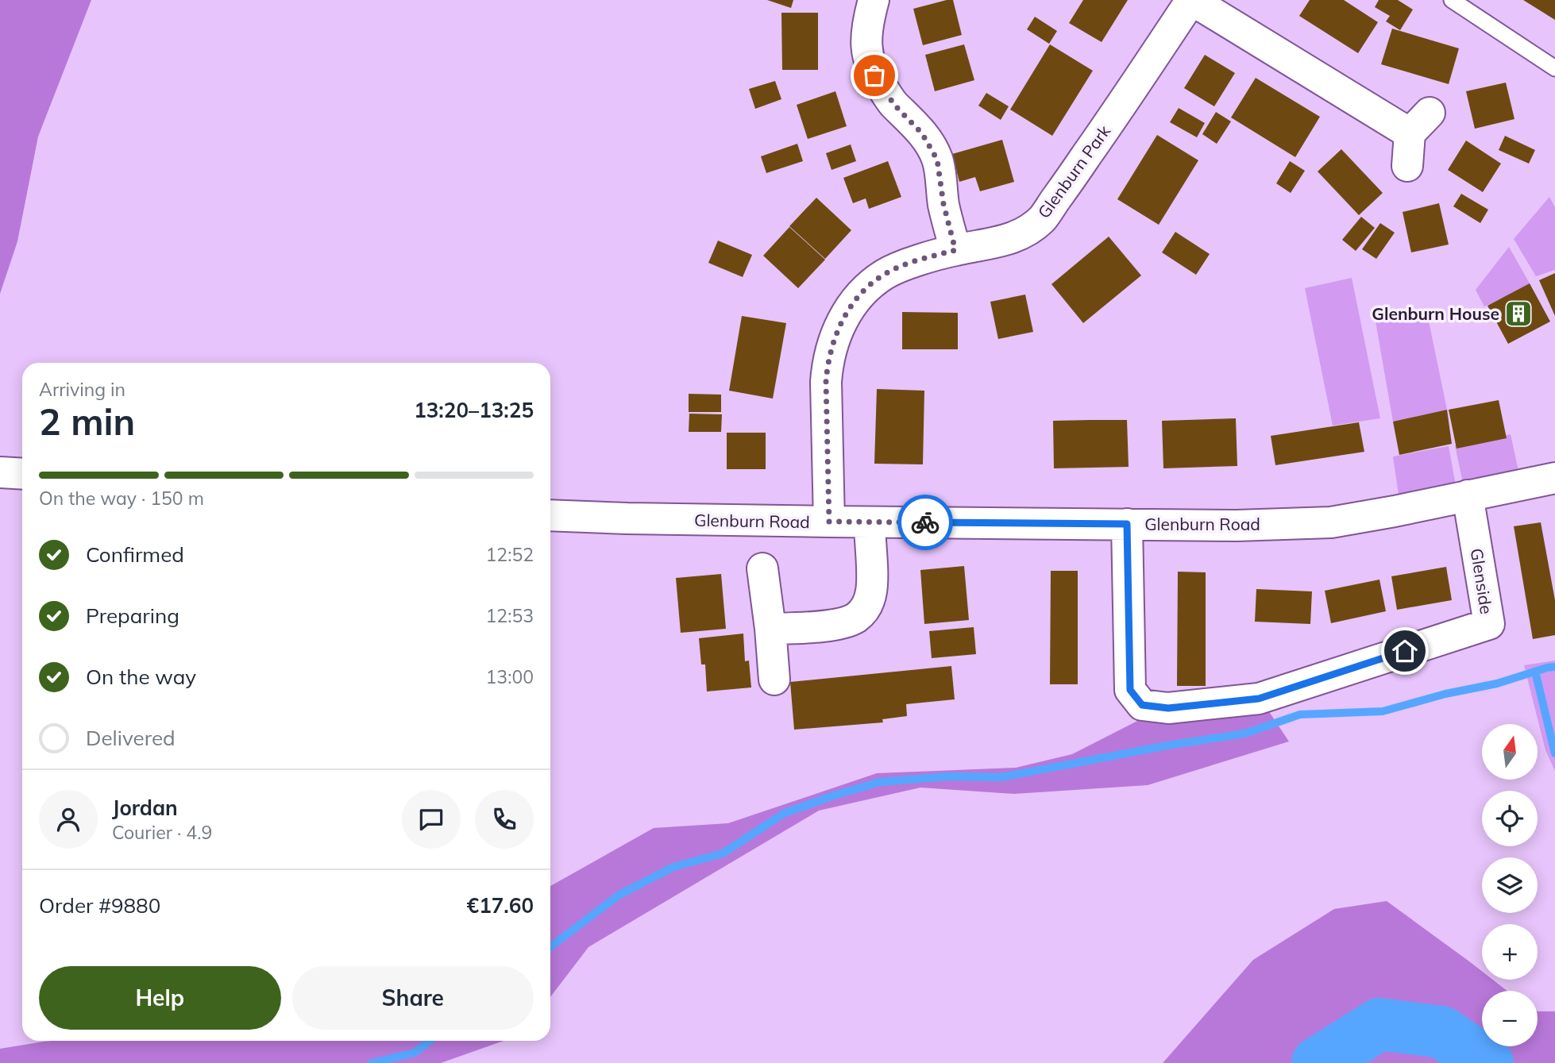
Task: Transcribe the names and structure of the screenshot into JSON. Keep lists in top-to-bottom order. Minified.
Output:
{"streets":{"street":["Glenburn Park","Glenburn Road","Glenside"]},"crossings":[["Glenburn Park","Glenburn Road"],["Glenburn Road","Glenside"]],"places":{"building":["Glenburn House"]},"north":"top","page":{"heading":["2 min","Arriving in","13:20–13:25"],"panel":["Jordan","Courier · 4.9","Order #9880","€17.60"],"bar":"On the way · 150 m","list":[["Confirmed","12:52"],["Preparing","12:53"],["On the way","13:00"],"Delivered"],"map_buttons":["+","−"],"buttons":["Help","Share"]}}
